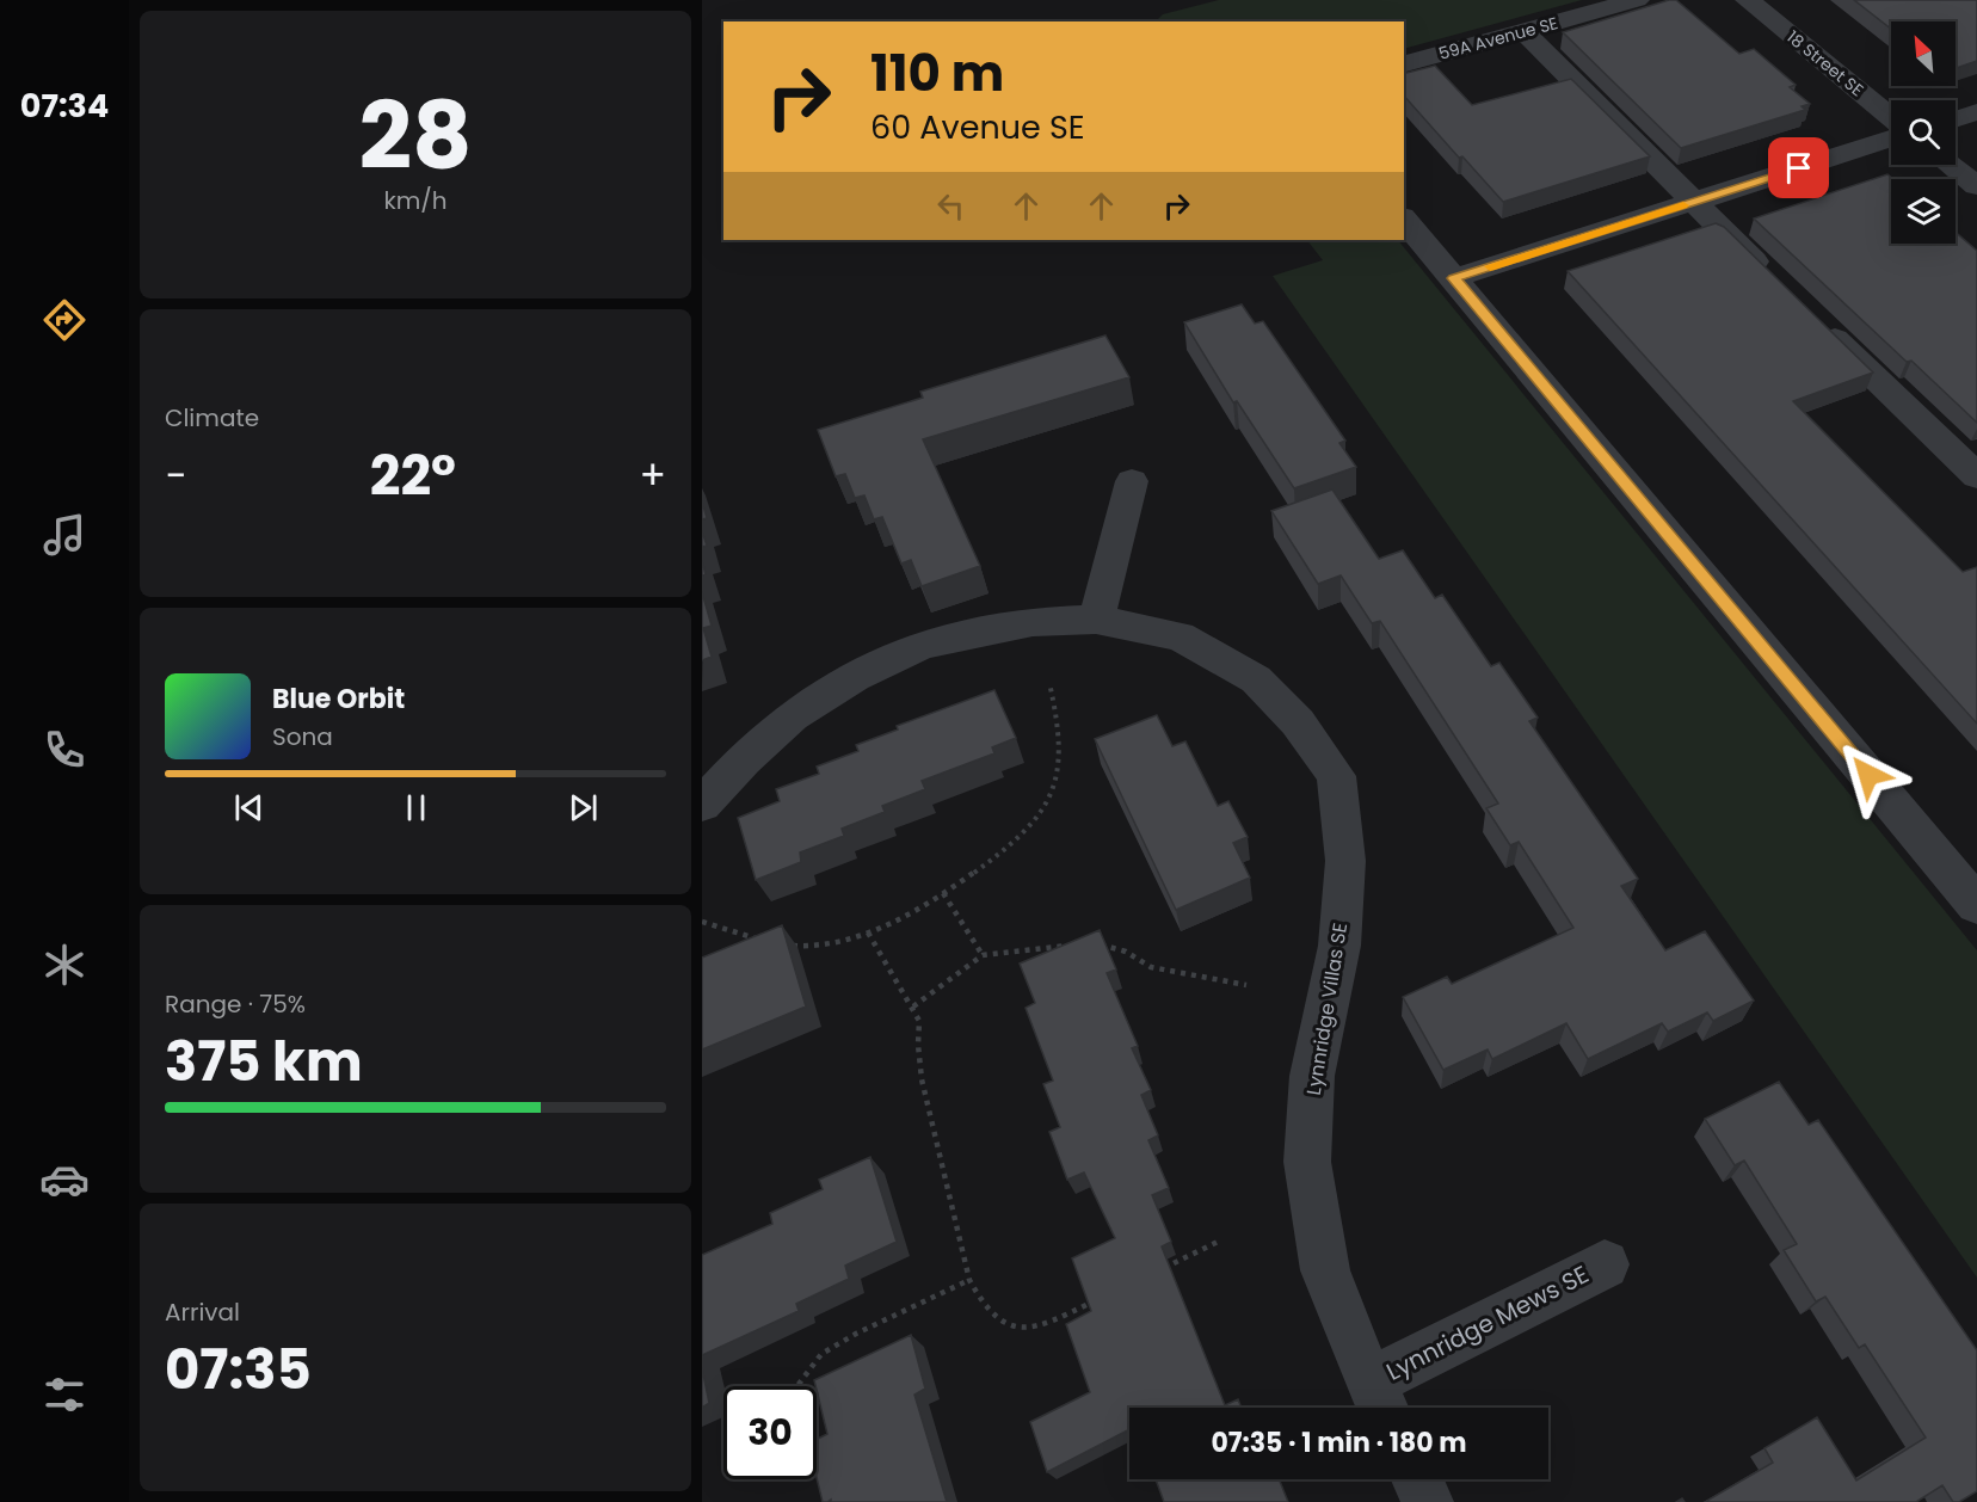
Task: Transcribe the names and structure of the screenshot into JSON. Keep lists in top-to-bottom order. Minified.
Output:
{"streets":{"street":["59A Avenue SE","18 Street SE","Lynnridge Villas SE","Lynnridge Mews SE"]},"crossings":[["Lynnridge Villas SE","Lynnridge Mews SE"]],"north":"top left","page":{"tabs":"07:34","tile":[["28","km/h"],"Climate",["Range · 75%","375 km"],["Arrival","07:35"]],"turn":["110 m","60 Avenue SE"],"heat":["−","22°","+"],"song":["Blue Orbit","Sona"],"limit":"30","trip":"07:35 · 1 min · 180 m"}}
